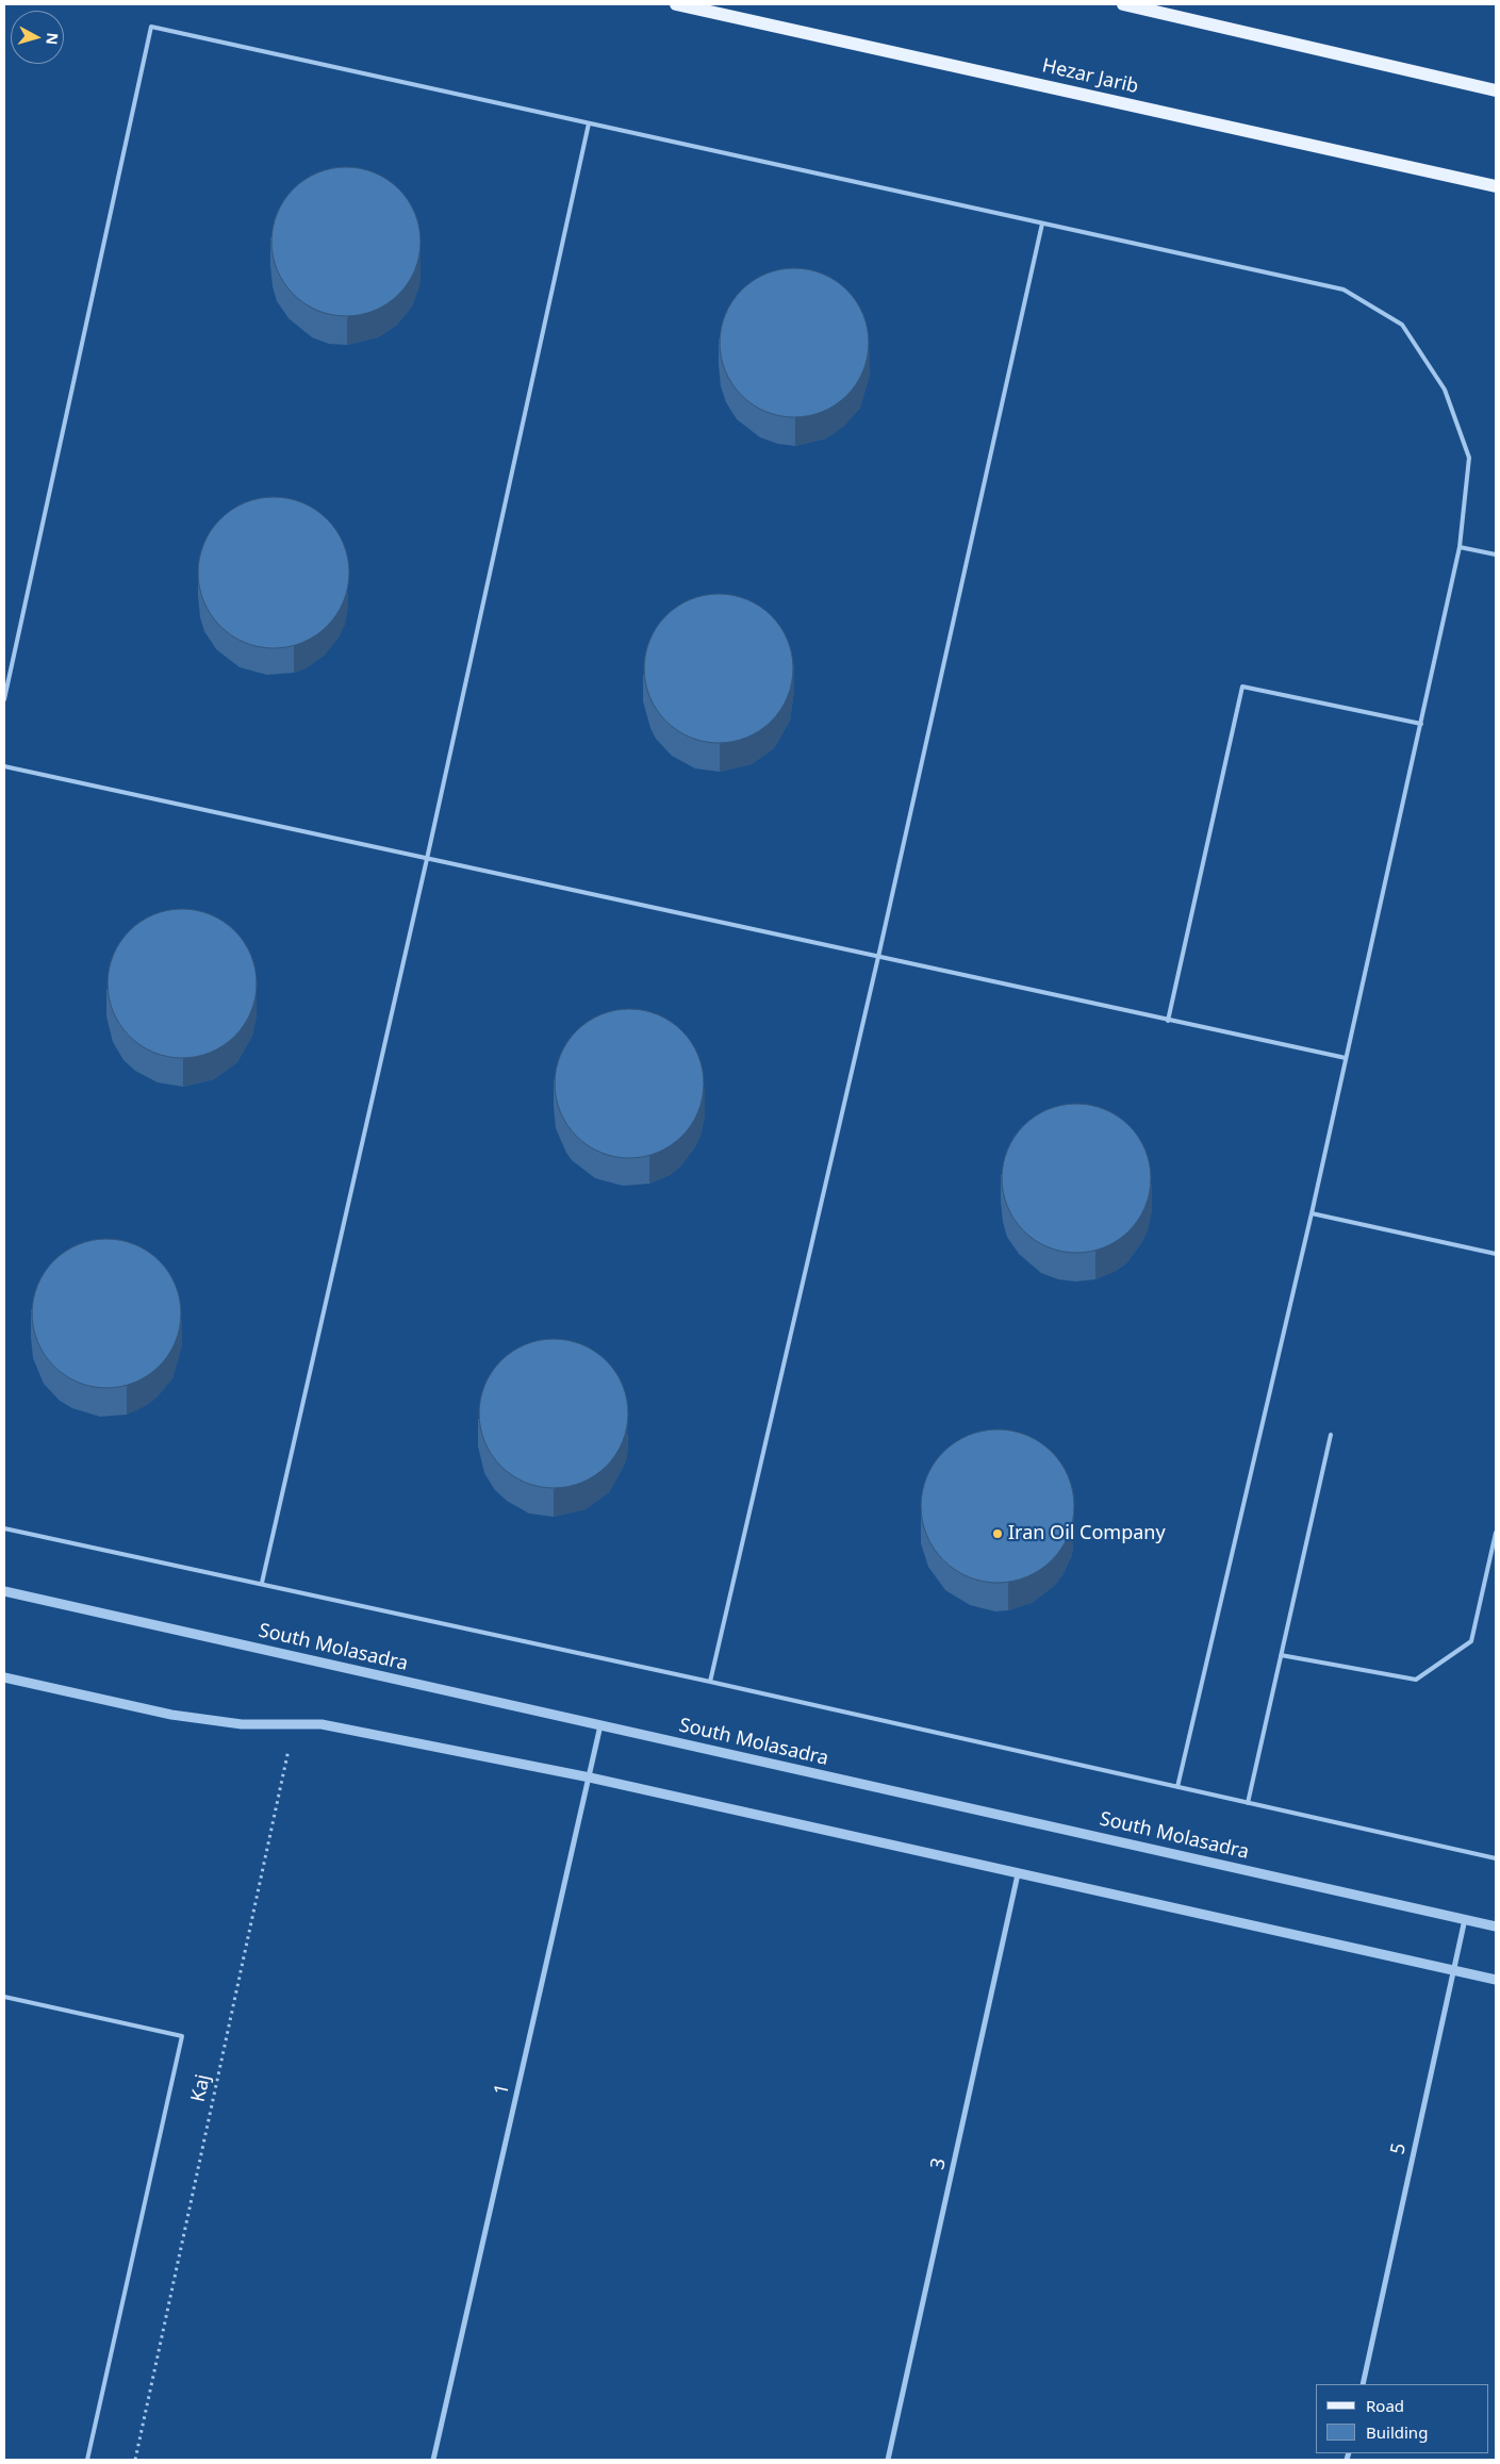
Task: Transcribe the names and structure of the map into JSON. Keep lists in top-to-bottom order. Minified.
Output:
{"streets":{"main road":["Hezar Jarib"],"street":["South Molasadra","1","5","3"],"path":["Kaj"]},"crossings":[["South Molasadra","1"],["South Molasadra","5"]],"places":["Iran Oil Company"],"legend":["Road","Building"],"north":"right"}
